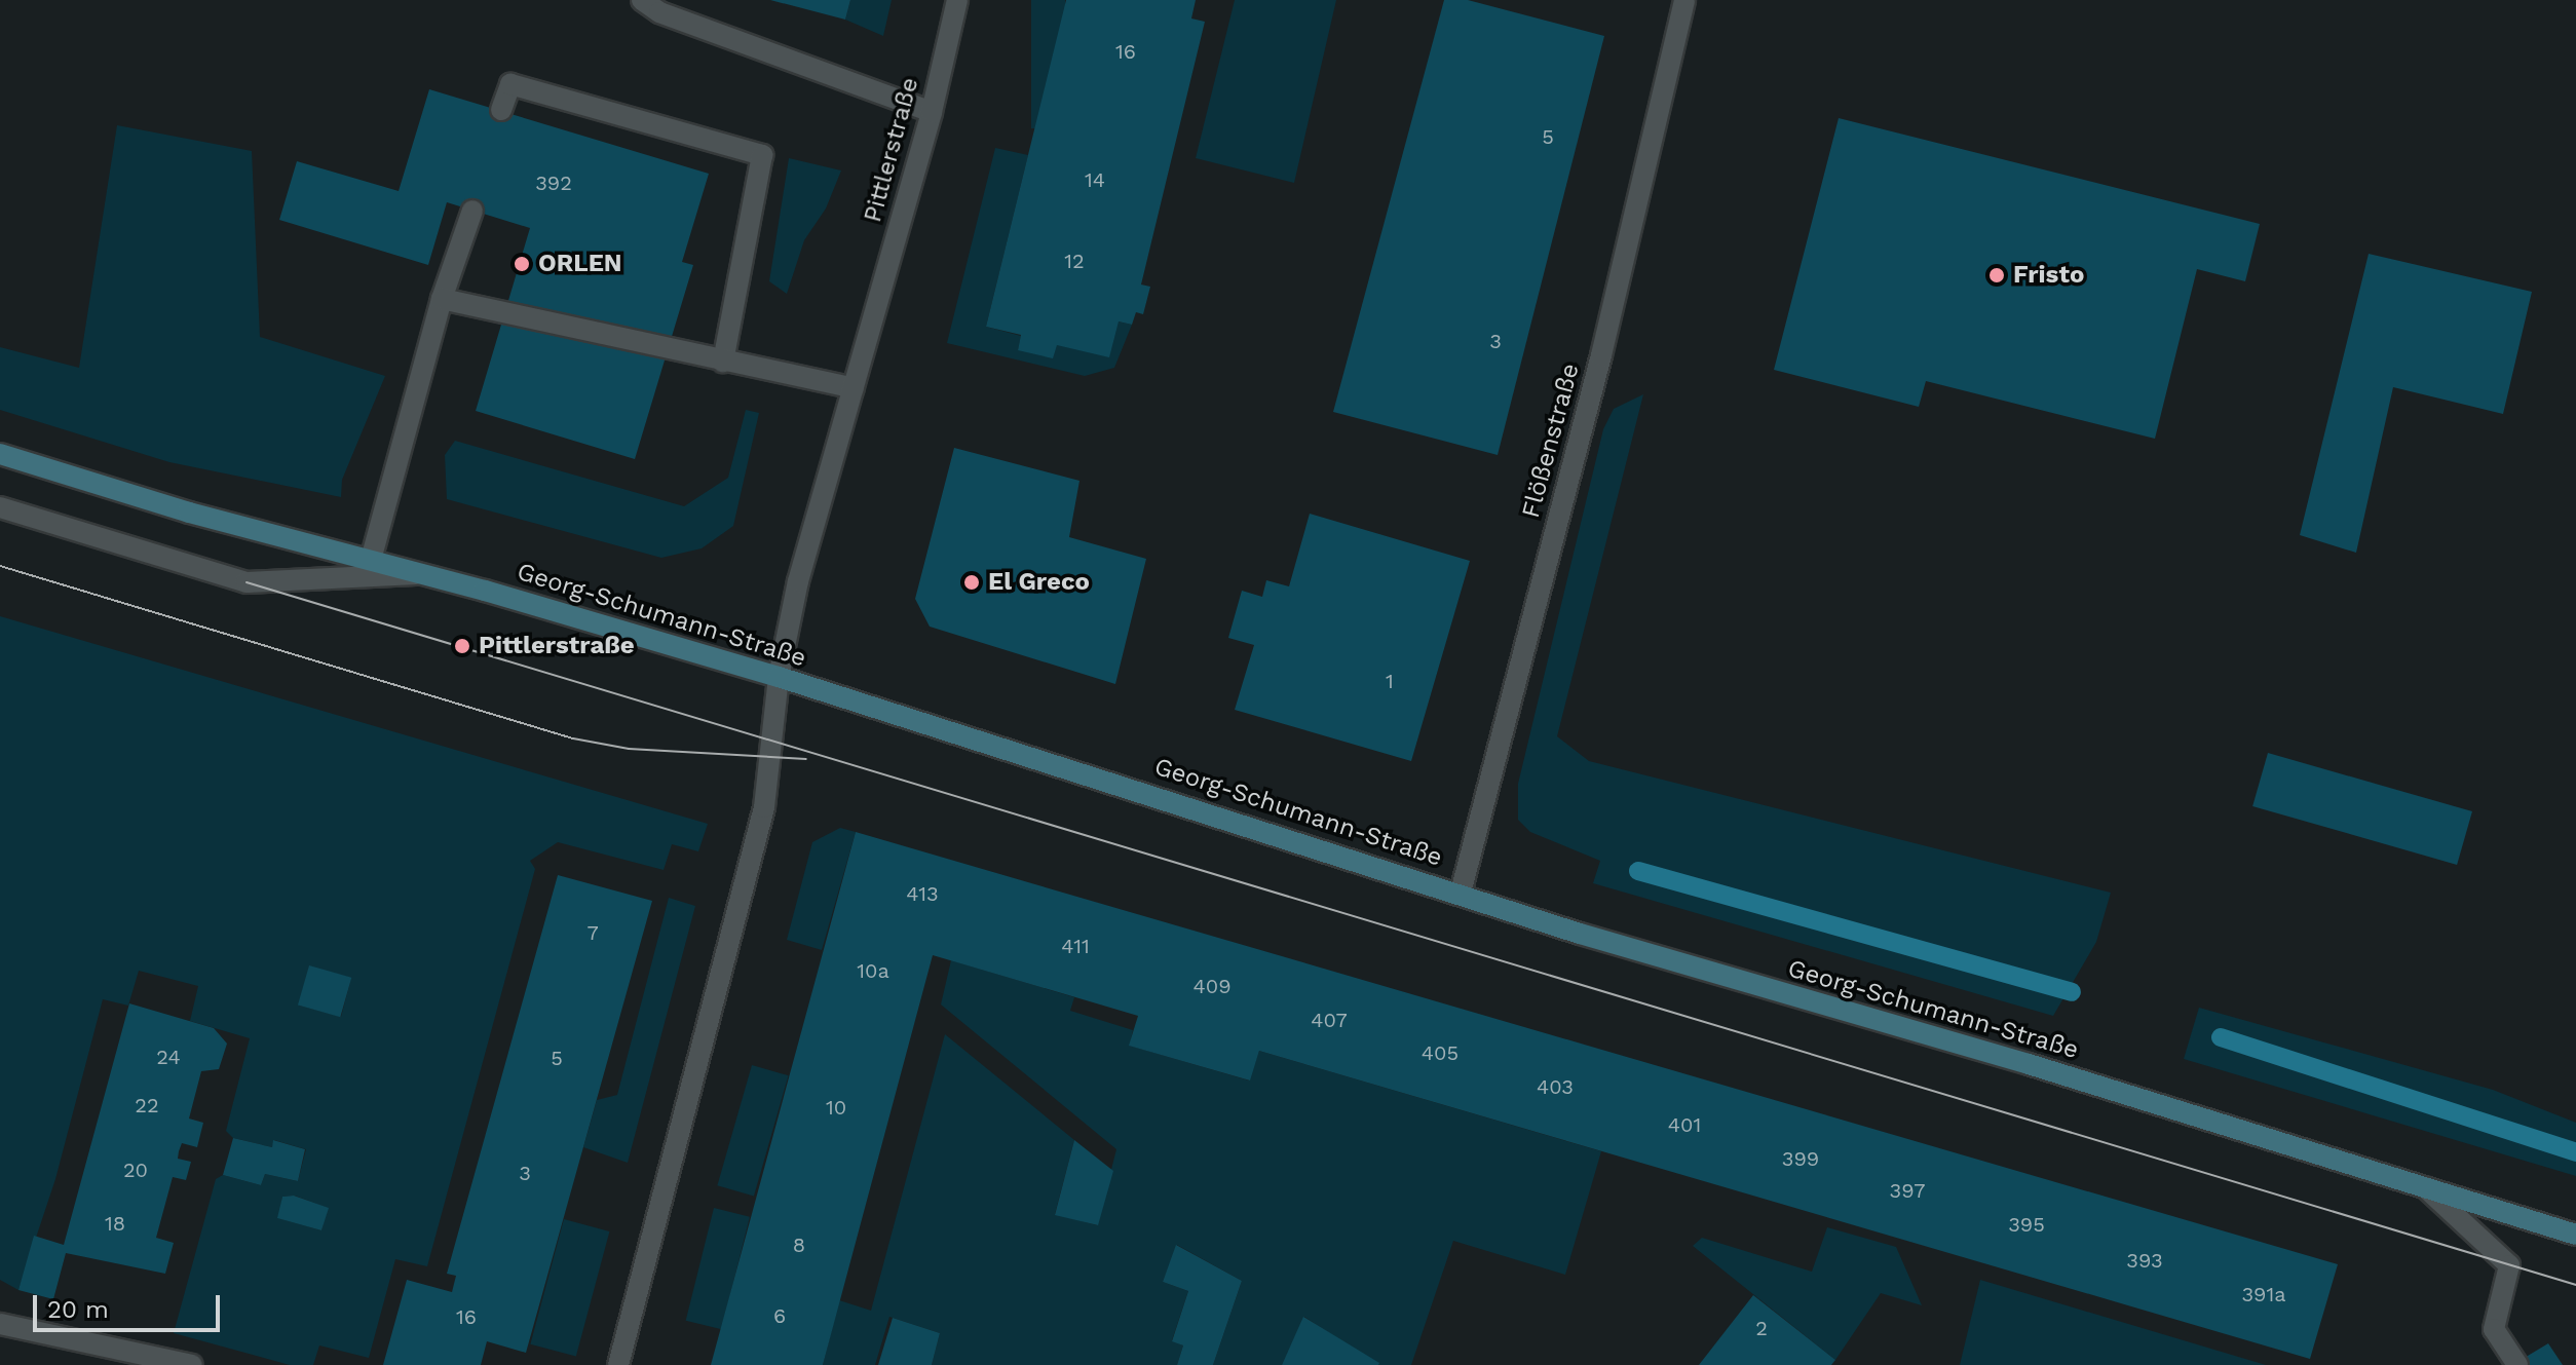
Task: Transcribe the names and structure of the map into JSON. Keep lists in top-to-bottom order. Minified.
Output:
{"streets":{"street":["Pittlerstraße","Flößenstraße","Georg-Schumann-Straße"]},"crossings":[["Pittlerstraße","Georg-Schumann-Straße"],["Flößenstraße","Georg-Schumann-Straße"]],"places":["ORLEN","Fristo","El Greco","Pittlerstraße"],"house_numbers":["16","5","14","392","12","3","1","413","7","411","10a","409","407","405","24","5","403","22","10","401","399","20","3","397","18","395","8","393","391a","6","16","2"],"scale_bar":"20 m"}
